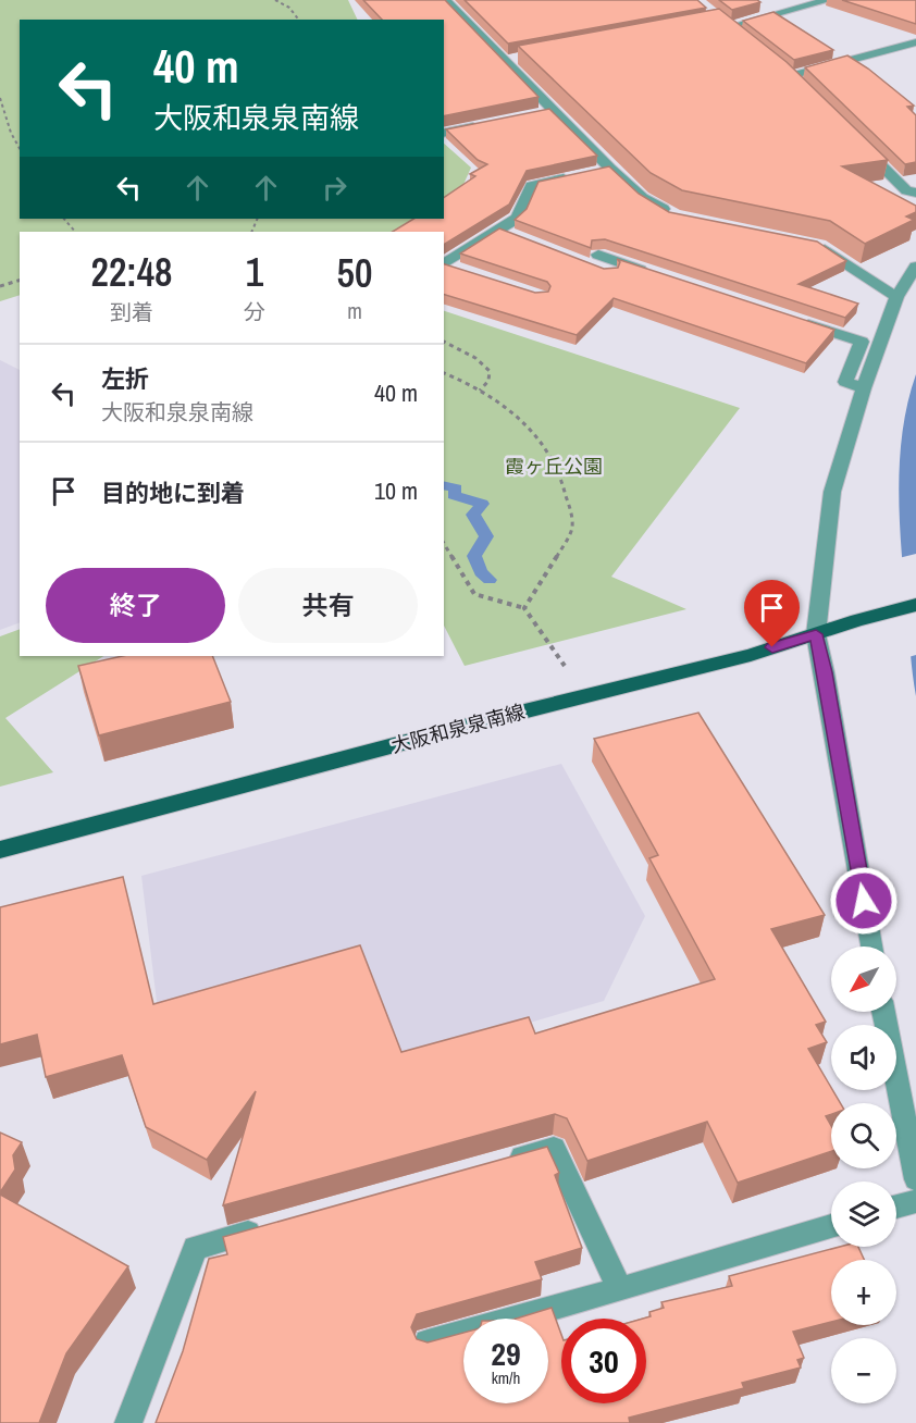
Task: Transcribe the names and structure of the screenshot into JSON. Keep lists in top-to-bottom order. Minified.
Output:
{"streets":{"main road":["大阪和泉泉南線"]},"parks":["霞ヶ丘公園"],"north":"bottom left","page":{"turn":["40 m","大阪和泉泉南線"],"eta":["22:48","到着","1","分","50","m"],"list":[{"name":"左折","note":"大阪和泉泉南線","value":"40 m"},{"name":"目的地に到着","value":"10 m"}],"buttons":["終了","共有"],"map_buttons":["+","−"],"speed":"29 km/h","limit":"30"}}
